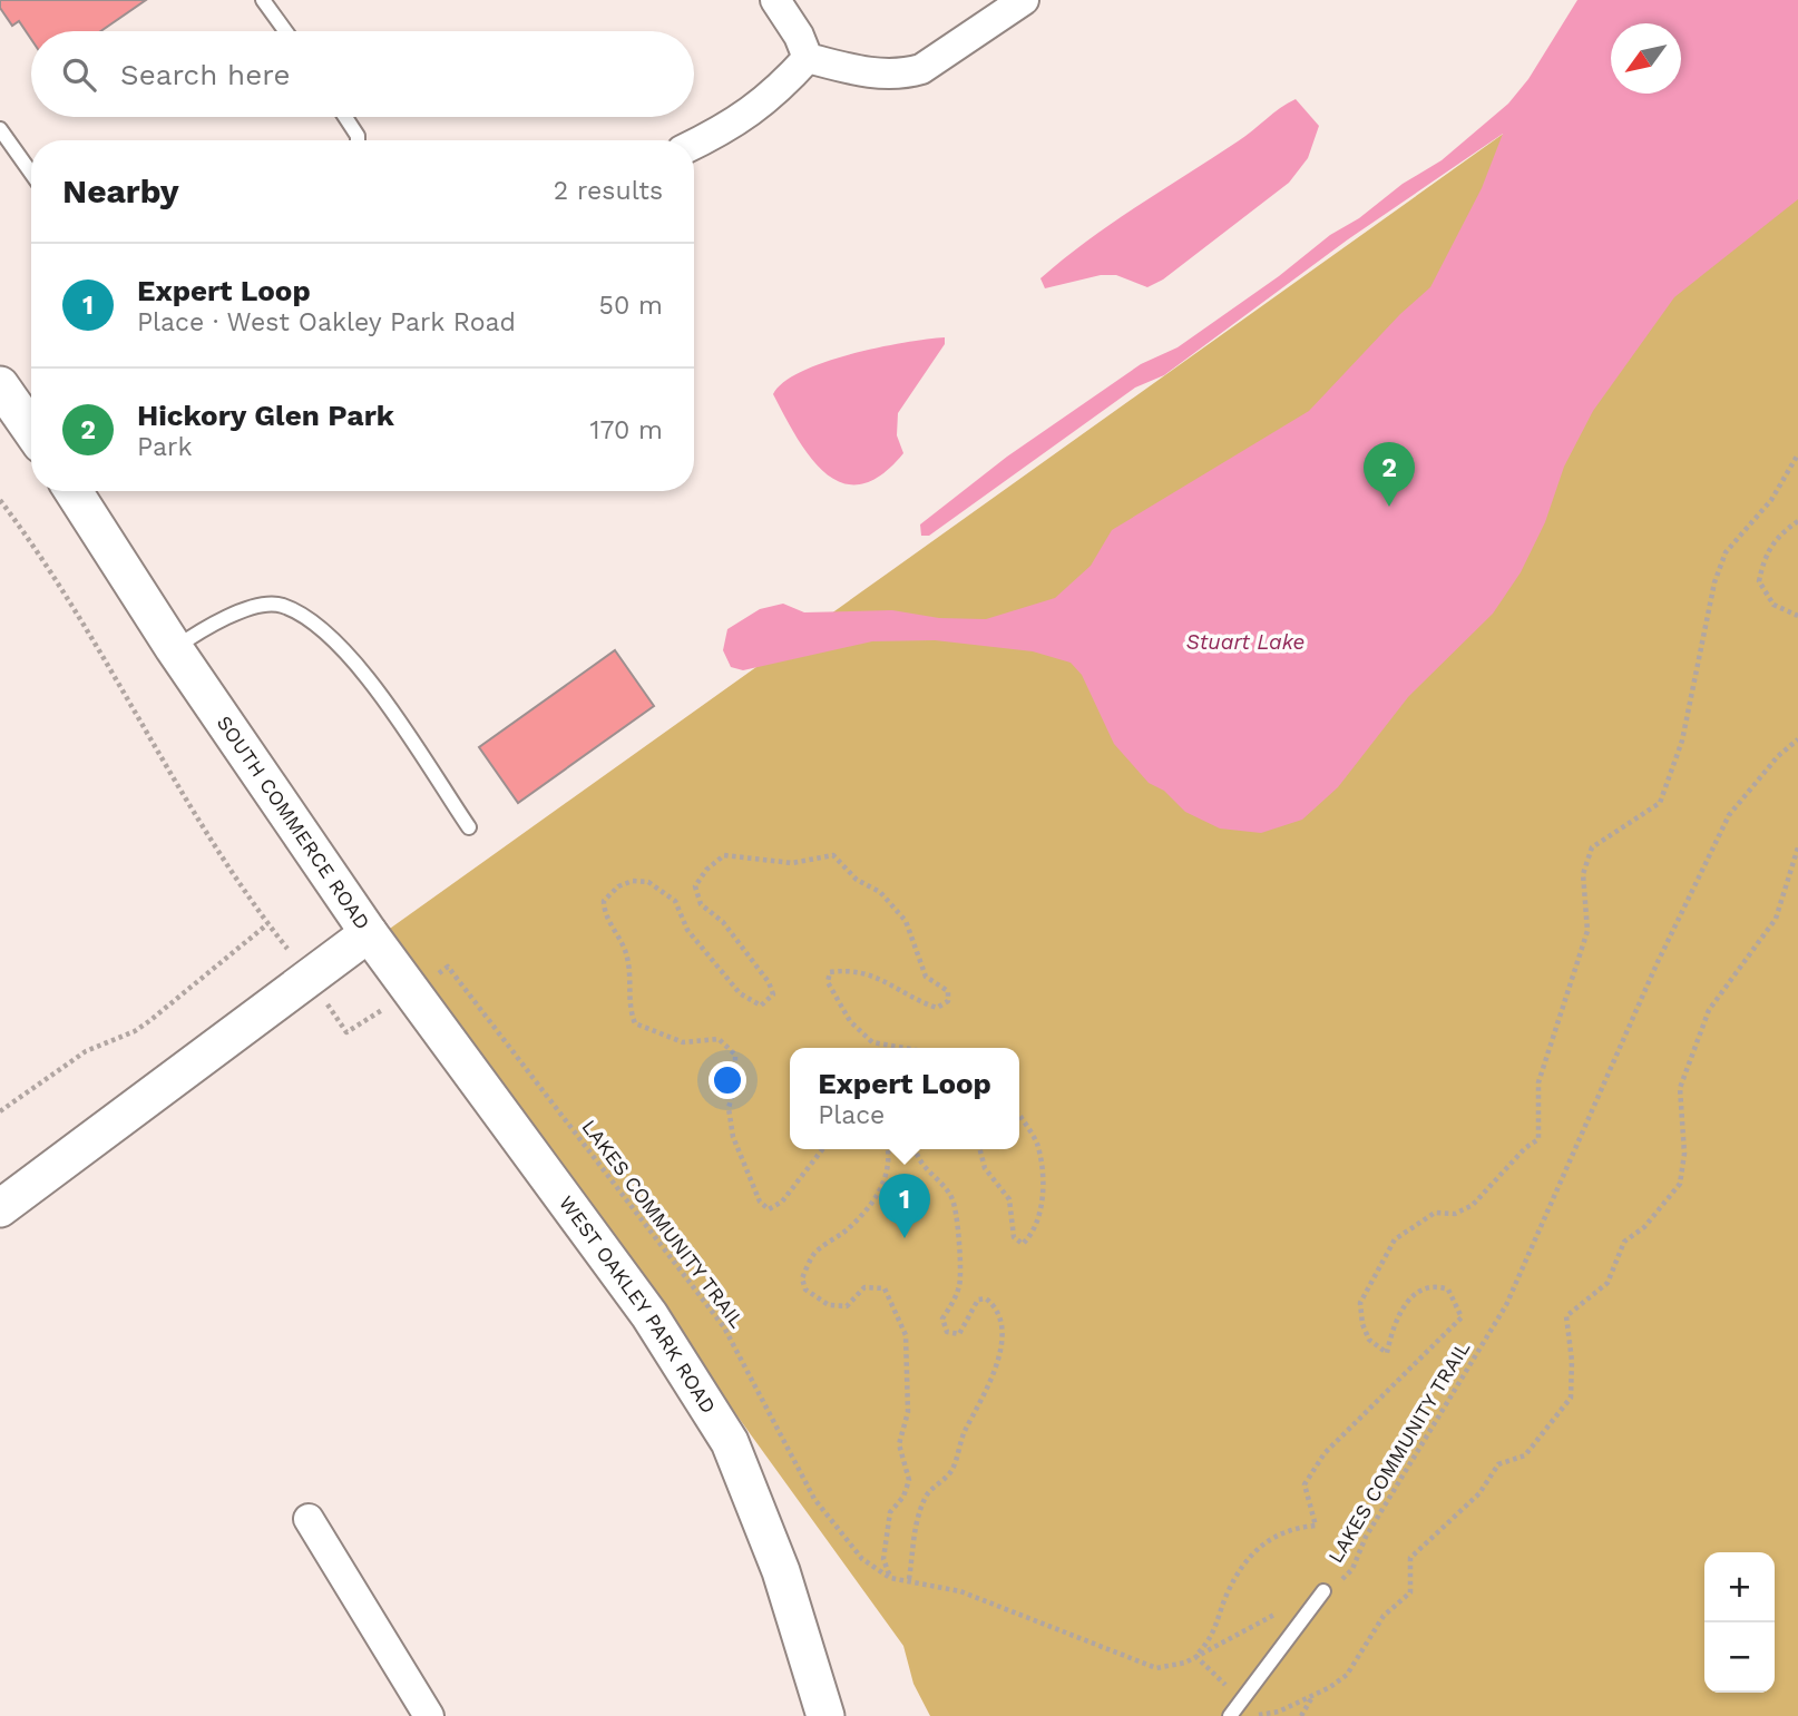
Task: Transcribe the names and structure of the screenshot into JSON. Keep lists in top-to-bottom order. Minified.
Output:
{"streets":{"street":["SOUTH COMMERCE ROAD","WEST OAKLEY PARK ROAD"],"path":["LAKES COMMUNITY TRAIL"]},"crossings":[["SOUTH COMMERCE ROAD","WEST OAKLEY PARK ROAD"],["LAKES COMMUNITY TRAIL","WEST OAKLEY PARK ROAD"]],"water":["Stuart Lake"],"north":"bottom left","page":{"search":"Search here","heading":["Nearby","2 results"],"list":[{"mark":"1","name":"Expert Loop","note":"Place · West Oakley Park Road","value":"50 m"},{"mark":"2","name":"Hickory Glen Park","note":"Park","value":"170 m"}],"pins":["2","1"],"popup":["Expert Loop","Place"],"map_buttons":["+","−"]}}
